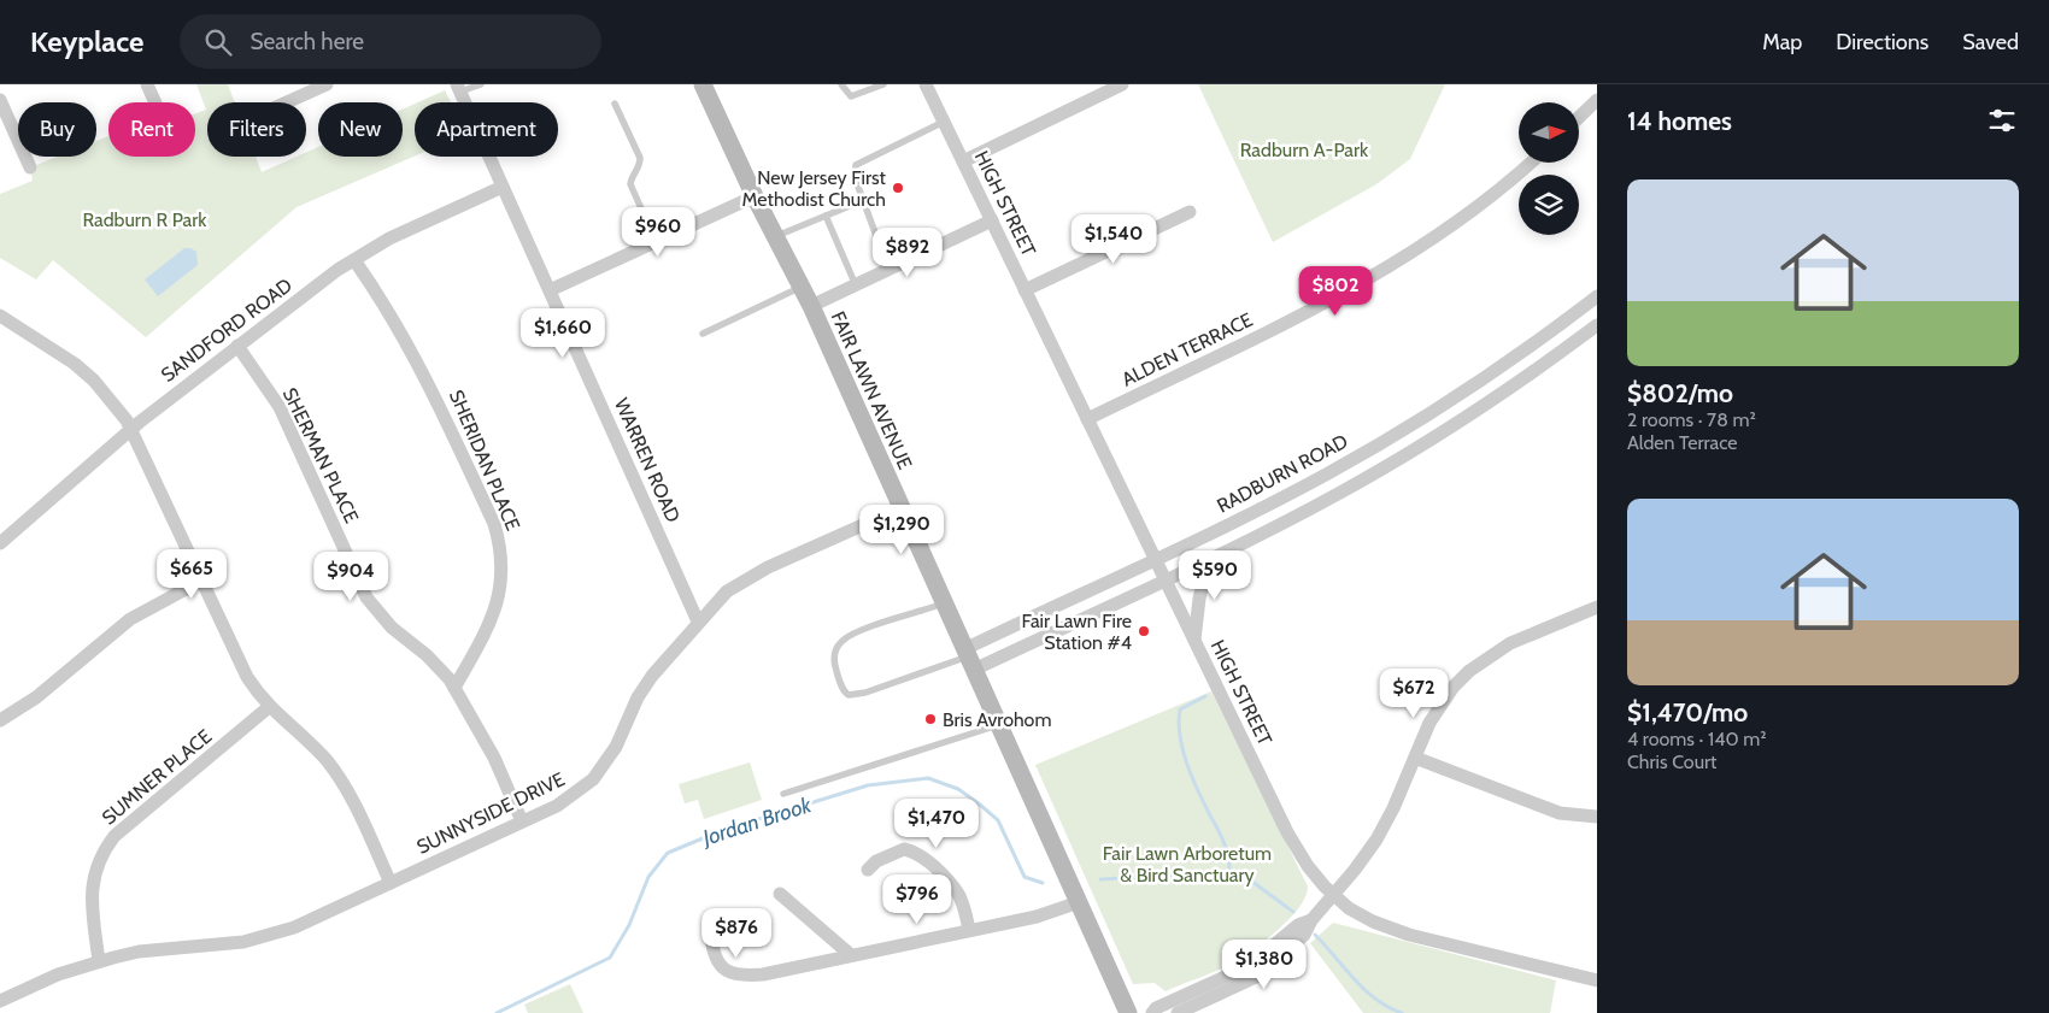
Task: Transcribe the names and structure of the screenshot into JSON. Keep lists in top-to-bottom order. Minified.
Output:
{"streets":{"main road":["FAIR LAWN AVENUE"],"street":["HIGH STREET","SANDFORD ROAD","ALDEN TERRACE","SHERMAN PLACE","SHERIDAN PLACE","WARREN ROAD","RADBURN ROAD","SUMNER PLACE","SUNNYSIDE DRIVE"]},"crossings":[["HIGH STREET","ALDEN TERRACE"],["HIGH STREET","RADBURN ROAD"],["SANDFORD ROAD","SHERMAN PLACE"],["SANDFORD ROAD","SHERIDAN PLACE"],["SANDFORD ROAD","WARREN ROAD"],["FAIR LAWN AVENUE","RADBURN ROAD"],["FAIR LAWN AVENUE","SUNNYSIDE DRIVE"],["SHERMAN PLACE","SHERIDAN PLACE"],["SHERMAN PLACE","SUNNYSIDE DRIVE"],["WARREN ROAD","SUNNYSIDE DRIVE"],["SUMNER PLACE","SUNNYSIDE DRIVE"]],"water":["Jordan Brook"],"parks":["Radburn A-Park","Radburn R Park","Fair Lawn Arboretum & Bird Sanctuary"],"places":["New Jersey First Methodist Church","Fair Lawn Fire Station #4","Bris Avrohom"],"north":"right","page":{"header":"Keyplace","search":"Search here","nav":["Map","Directions","Saved"],"heading":"14 homes","chip":["Buy","Rent","Filters","New","Apartment"],"list":[{"name":"$802/mo","note":"2 rooms · 78 m² · Alden Terrace"},{"name":"$1,470/mo","note":"4 rooms · 140 m² · Chris Court"}],"price":["$960","$1,540","$892","$802","$1,660","$1,290","$665","$590","$904","$672","$1,470","$796","$876","$1,380"]}}
